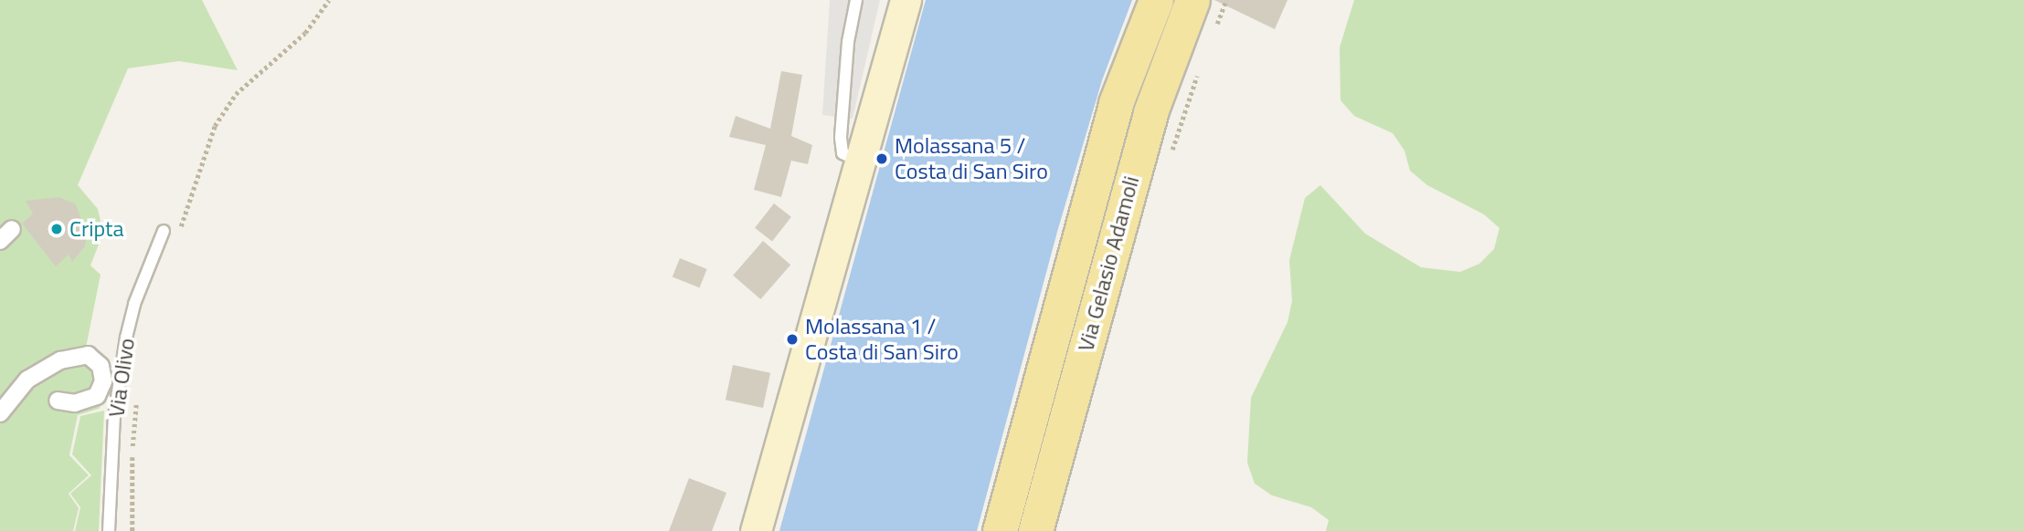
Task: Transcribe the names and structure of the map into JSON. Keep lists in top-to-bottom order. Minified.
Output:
{"streets":{"main road":["Via Gelasio Adamoli"],"lane":["Via Olivo"]},"places":["Molassana 5 / Costa di San Siro","Cripta","Molassana 1 / Costa di San Siro"]}
